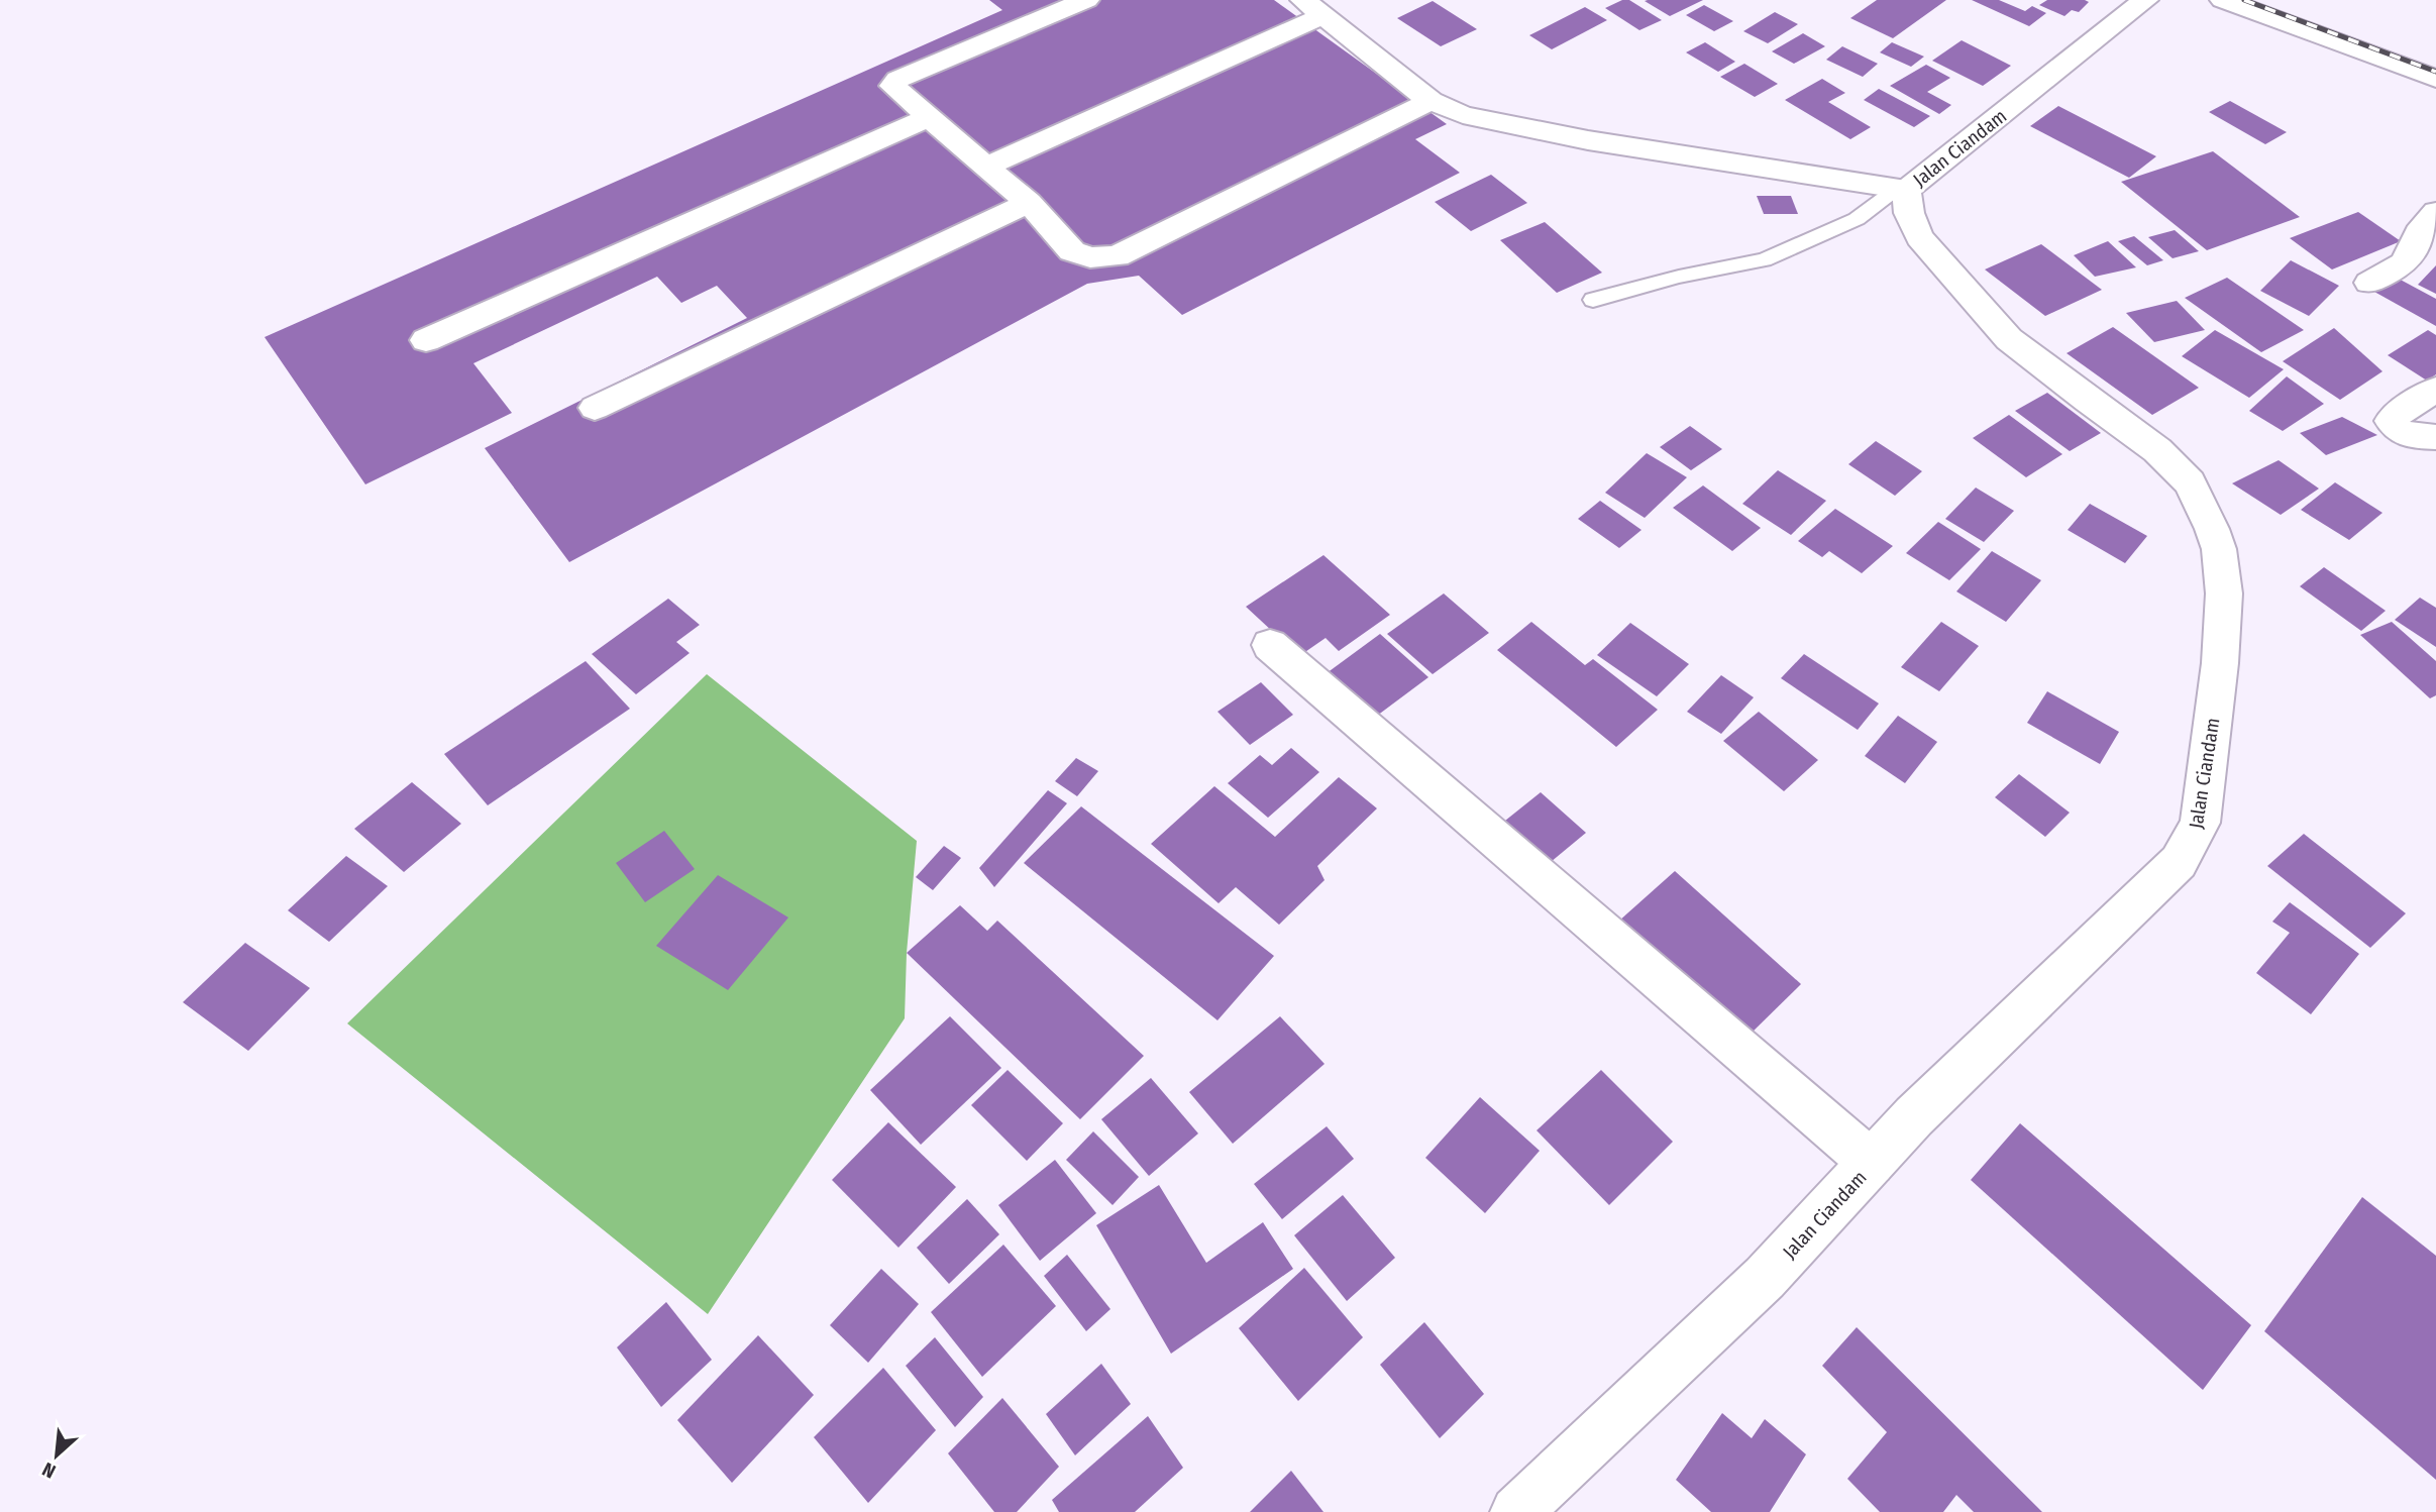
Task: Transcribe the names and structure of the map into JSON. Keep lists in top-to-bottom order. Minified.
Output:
{"streets":{"street":["Jalan Ciandam"]},"north":"bottom left"}
